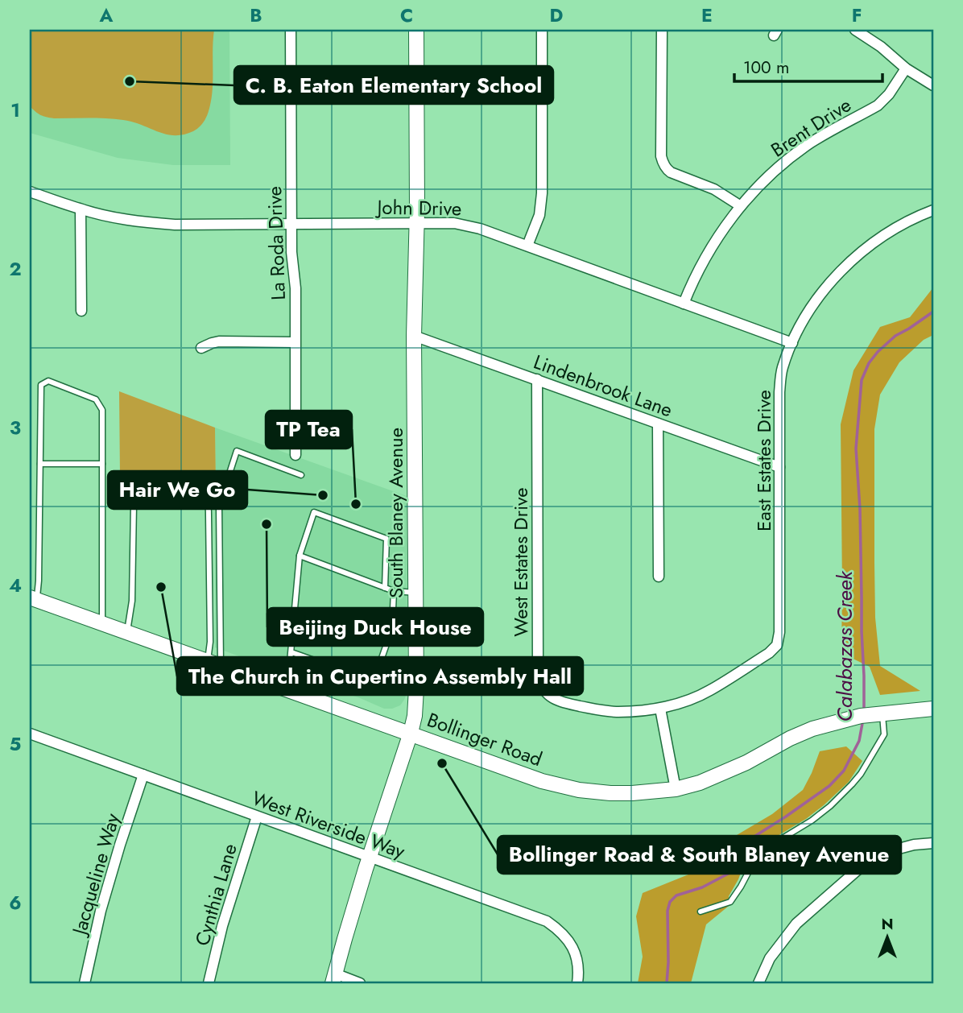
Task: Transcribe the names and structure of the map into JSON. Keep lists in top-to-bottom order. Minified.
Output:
{"streets":{"street":["Brent Drive","John Drive","La Roda Drive","Lindenbrook Lane","East Estates Drive","South Blaney Avenue","West Estates Drive","Bollinger Road","West Riverside Way","Jacqueline Way","Cynthia Lane"]},"crossings":[["Brent Drive","John Drive"],["John Drive","La Roda Drive"],["John Drive","East Estates Drive"],["John Drive","South Blaney Avenue"],["Lindenbrook Lane","East Estates Drive"],["Lindenbrook Lane","South Blaney Avenue"],["Lindenbrook Lane","West Estates Drive"],["East Estates Drive","West Estates Drive"],["South Blaney Avenue","Bollinger Road"],["South Blaney Avenue","West Riverside Way"],["West Riverside Way","Jacqueline Way"],["West Riverside Way","Cynthia Lane"]],"water":["Calabazas Creek"],"places":["C. B. Eaton Elementary School","Hair We Go","TP Tea","Beijing Duck House","The Church in Cupertino Assembly Hall","Bollinger Road & South Blaney Avenue"],"scale_bar":"100 m","north":"top","grid":{"columns":["A","B","C","D","E","F"],"rows":["1","2","3","4","5","6"]}}
